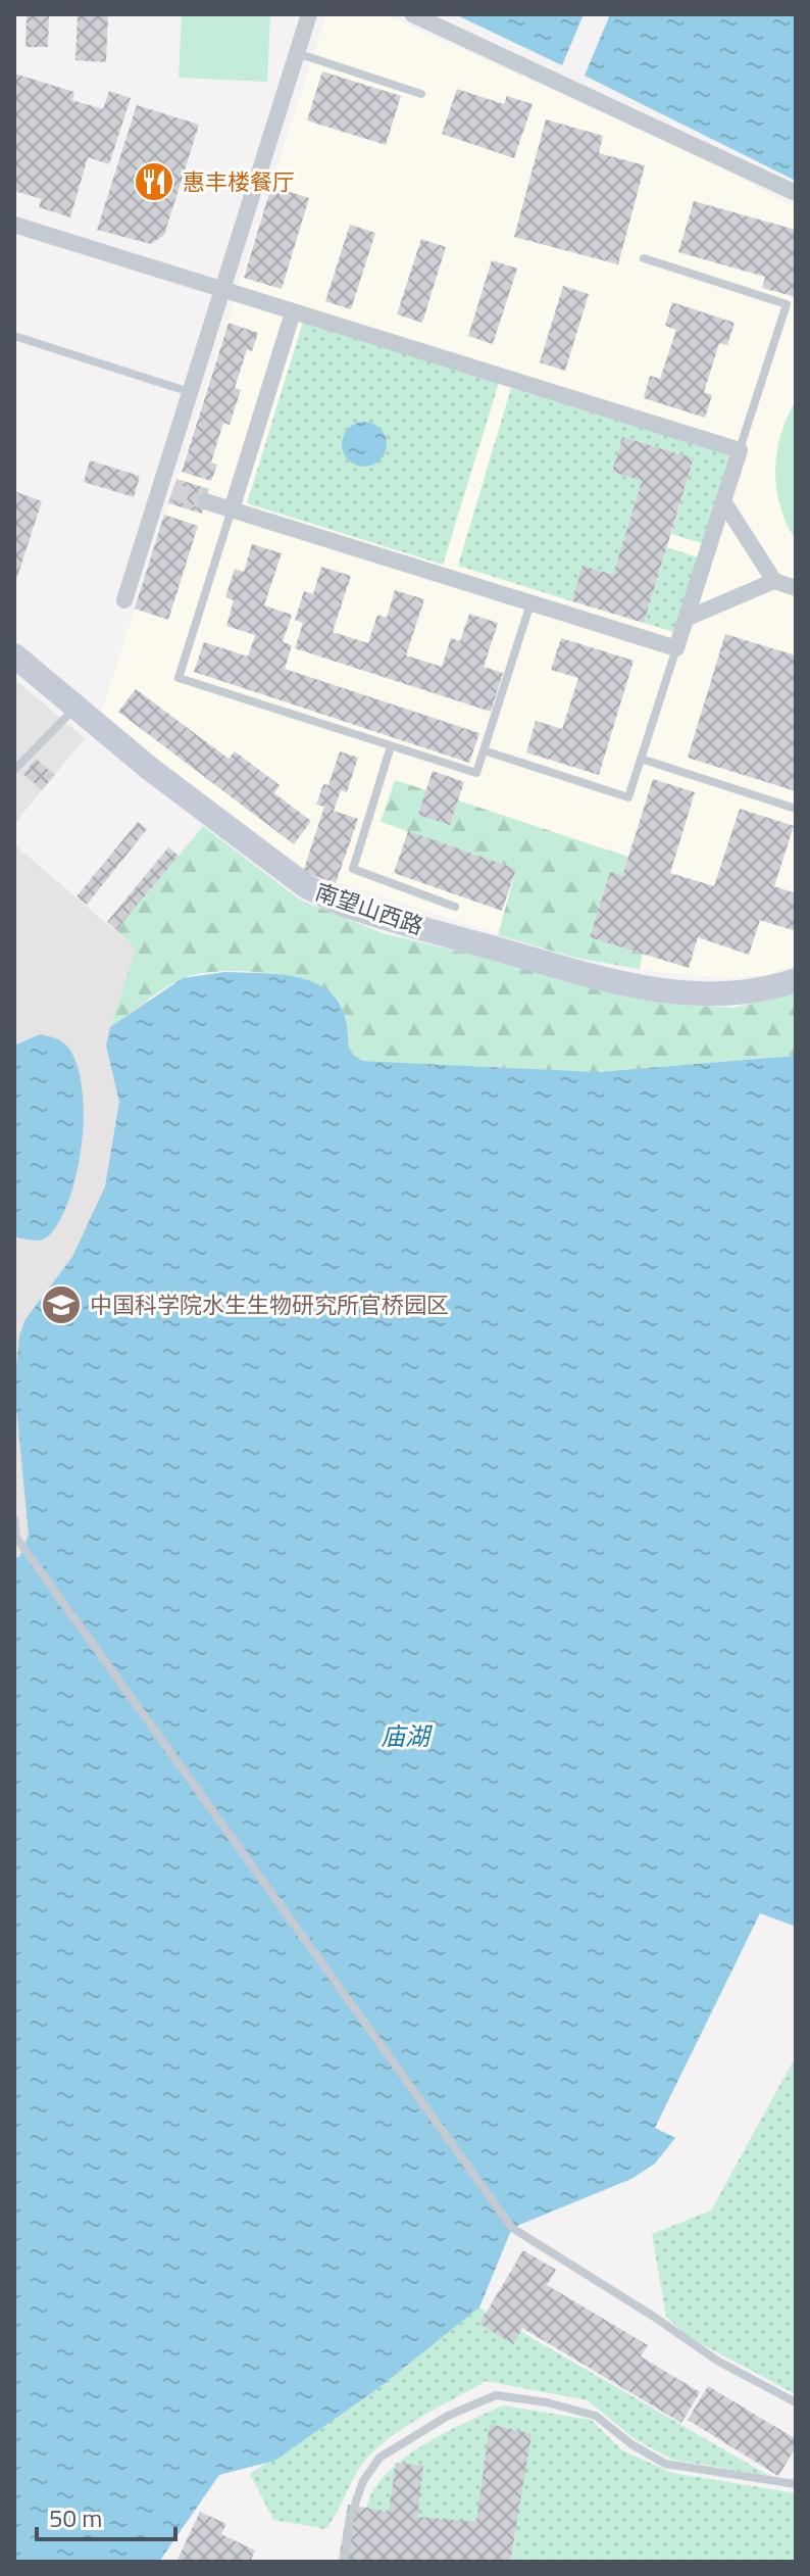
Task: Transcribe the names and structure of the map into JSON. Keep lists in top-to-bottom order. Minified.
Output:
{"streets":{"street":["南望山西路"]},"water":["庙湖"],"places":{"restaurant":["惠丰楼餐厅"],"school or university":["中国科学院水生生物研究所官桥园区"]},"scale_bar":"50 m"}
